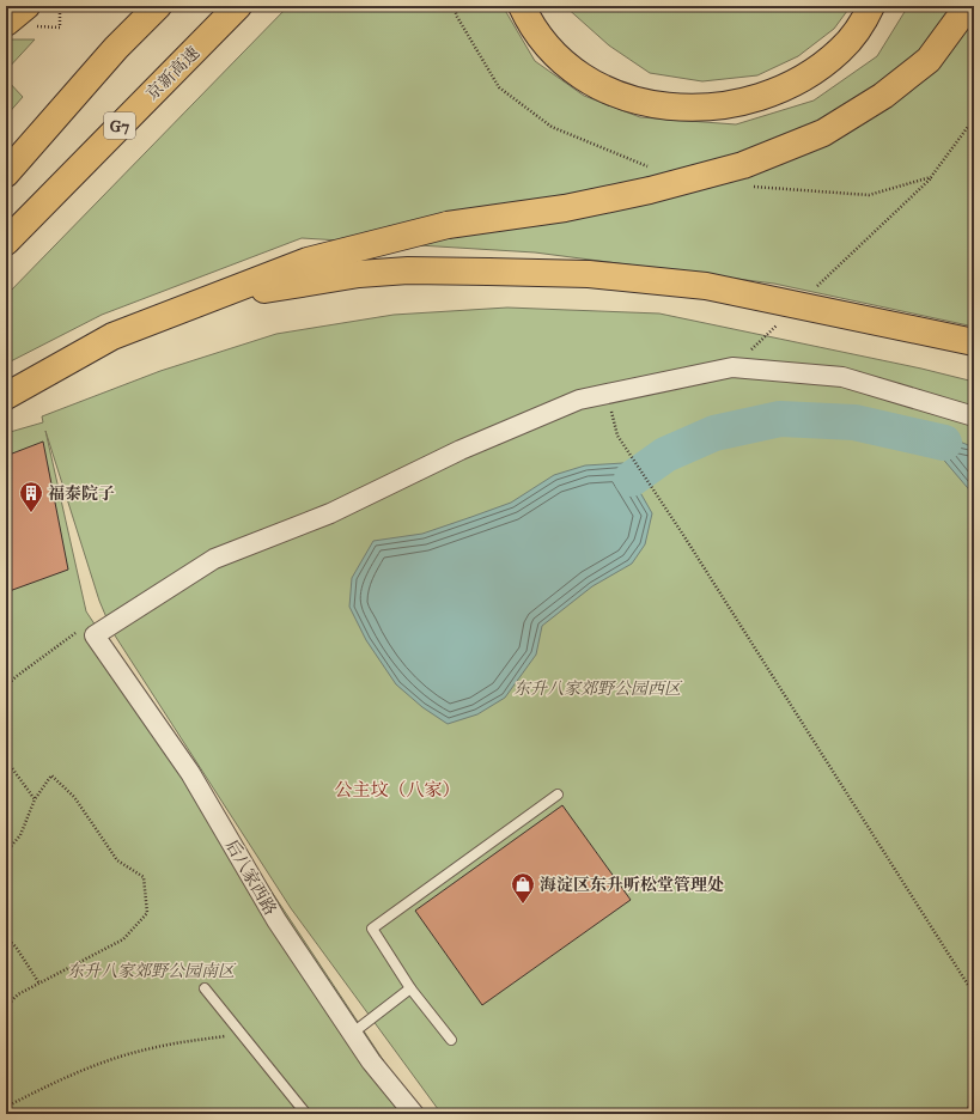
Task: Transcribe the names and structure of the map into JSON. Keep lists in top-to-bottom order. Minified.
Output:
{"streets":{"highway":["京新高速","G7"],"street":["后八家西路"]},"districts":["公主坟（八家）"],"parks":["东升八家郊野公园西区","东升八家郊野公园南区"],"places":{"building":["福泰院子"],"shop":["海淀区东升听松堂管理处"]}}
